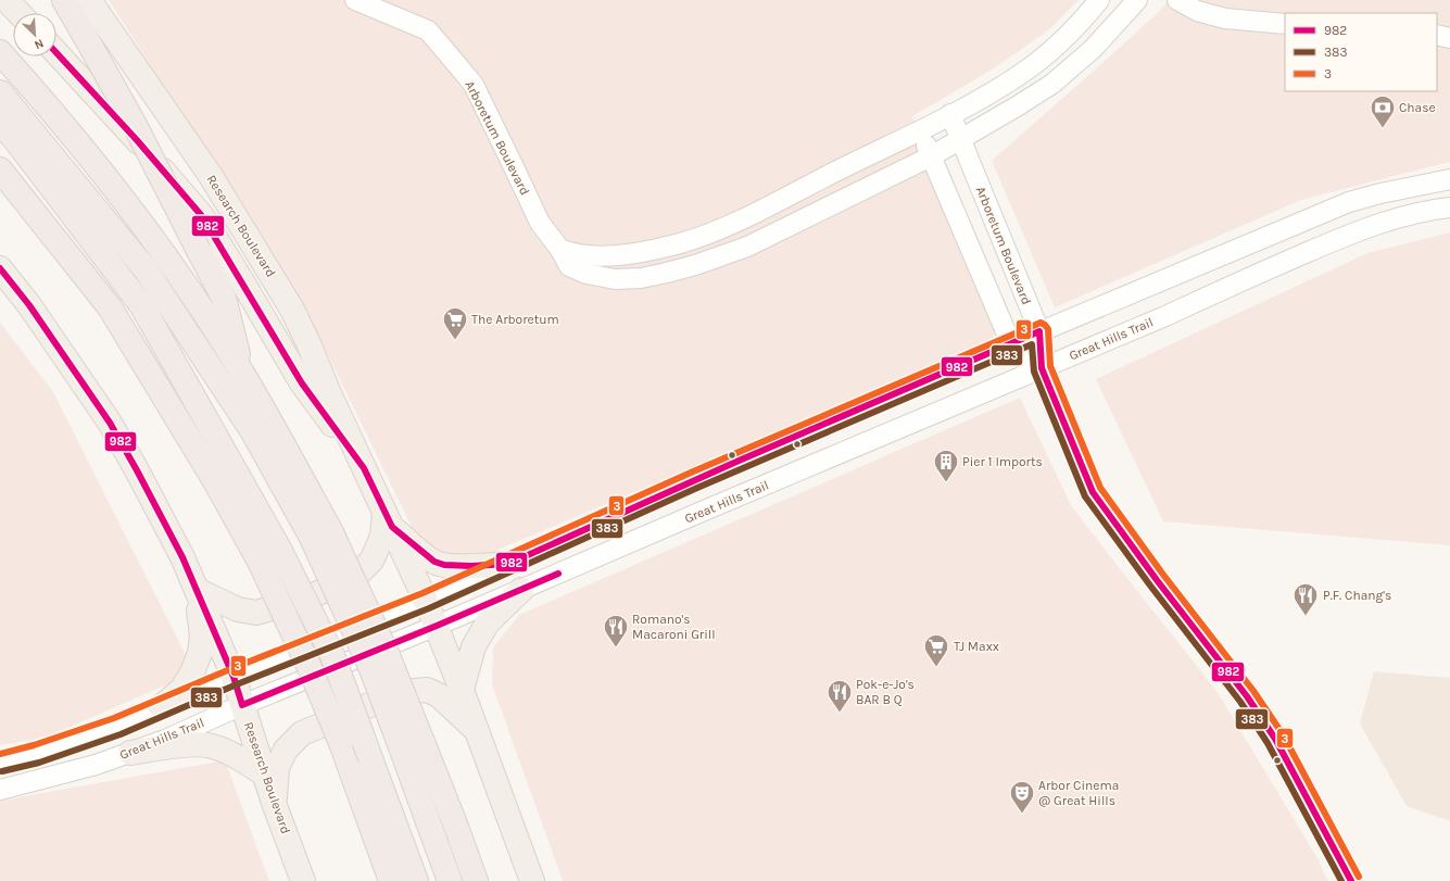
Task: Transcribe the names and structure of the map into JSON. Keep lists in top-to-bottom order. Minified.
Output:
{"streets":{"main road":["Research Boulevard"],"street":["Arboretum Boulevard","Great Hills Trail"]},"crossings":[["Arboretum Boulevard","Great Hills Trail"],["Research Boulevard","Great Hills Trail"]],"places":{"bank":["Chase"],"supermarket":["The Arboretum","TJ Maxx"],"building":["Pier 1 Imports"],"restaurant":["P.F. Chang's","Romano's Macaroni Grill","Pok-e-Jo's BAR B Q"],"theatre":["Arbor Cinema @ Great Hills"]},"lines":["transit line 982","transit line 3","transit line 383"],"legend":["982","383","3"],"north":"bottom right"}
